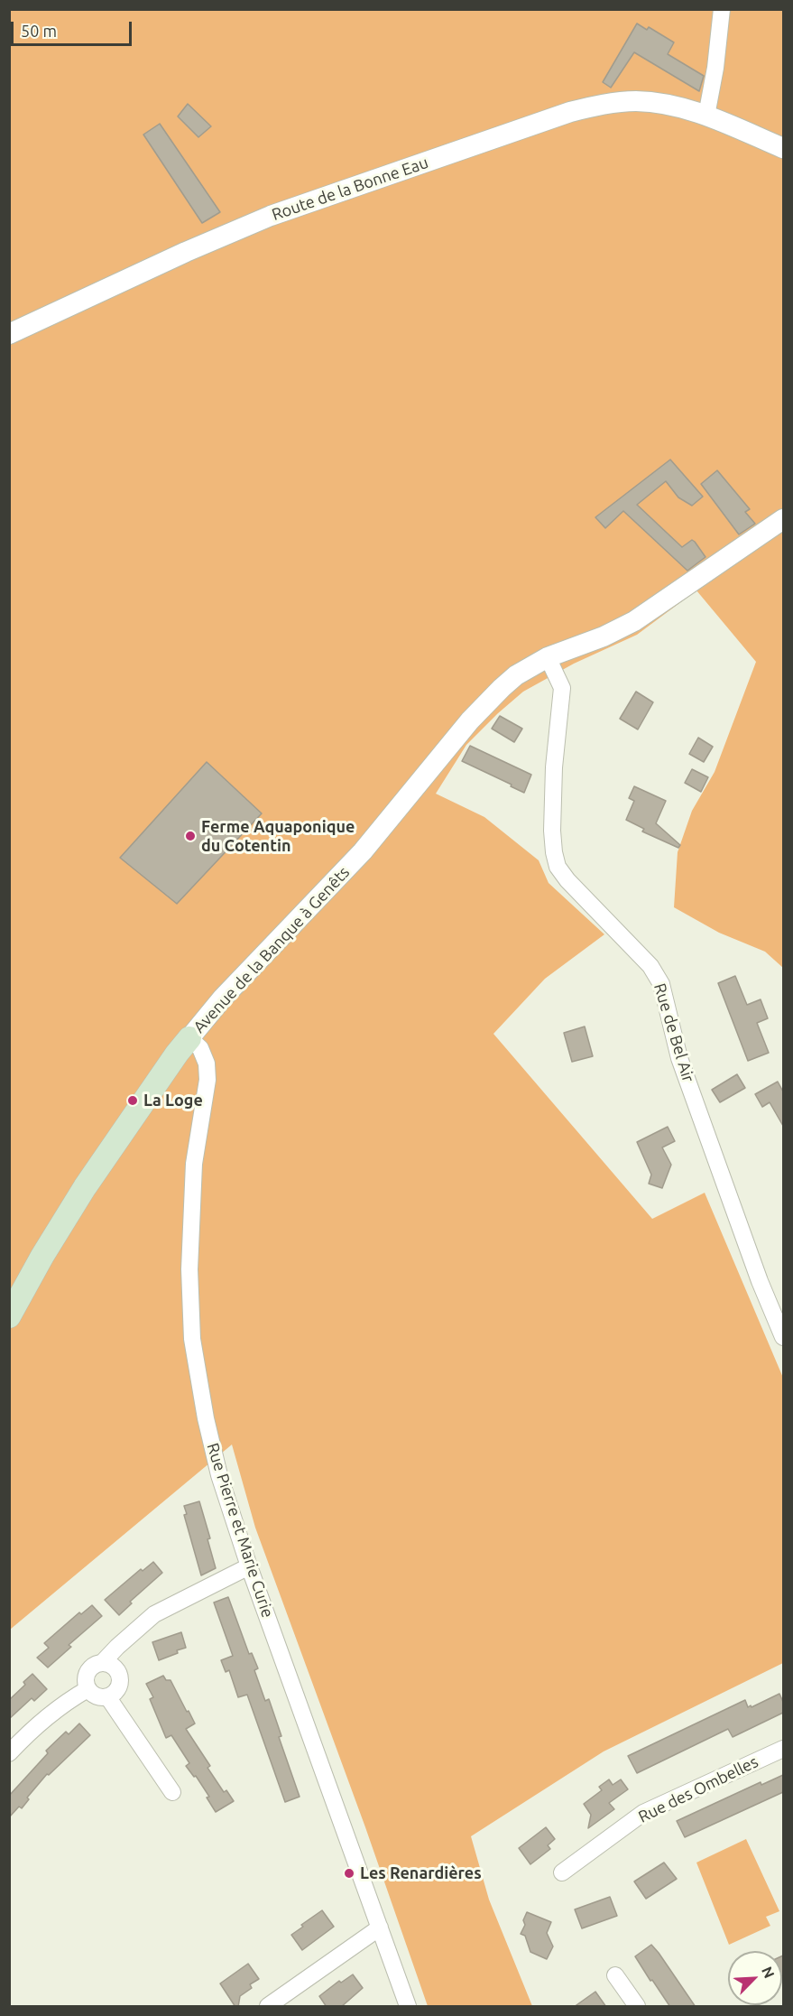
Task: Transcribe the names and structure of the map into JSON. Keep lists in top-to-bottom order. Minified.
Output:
{"streets":{"main road":["Avenue de la Banque à Genêts"],"street":["Route de la Bonne Eau","Rue de Bel Air","Rue Pierre et Marie Curie","Rue des Ombelles"]},"crossings":[["Avenue de la Banque à Genêts","Rue de Bel Air"],["Avenue de la Banque à Genêts","Rue Pierre et Marie Curie"]],"places":["Ferme Aquaponique du Cotentin","La Loge","Les Renardières"],"scale_bar":"50 m","north":"top right"}
